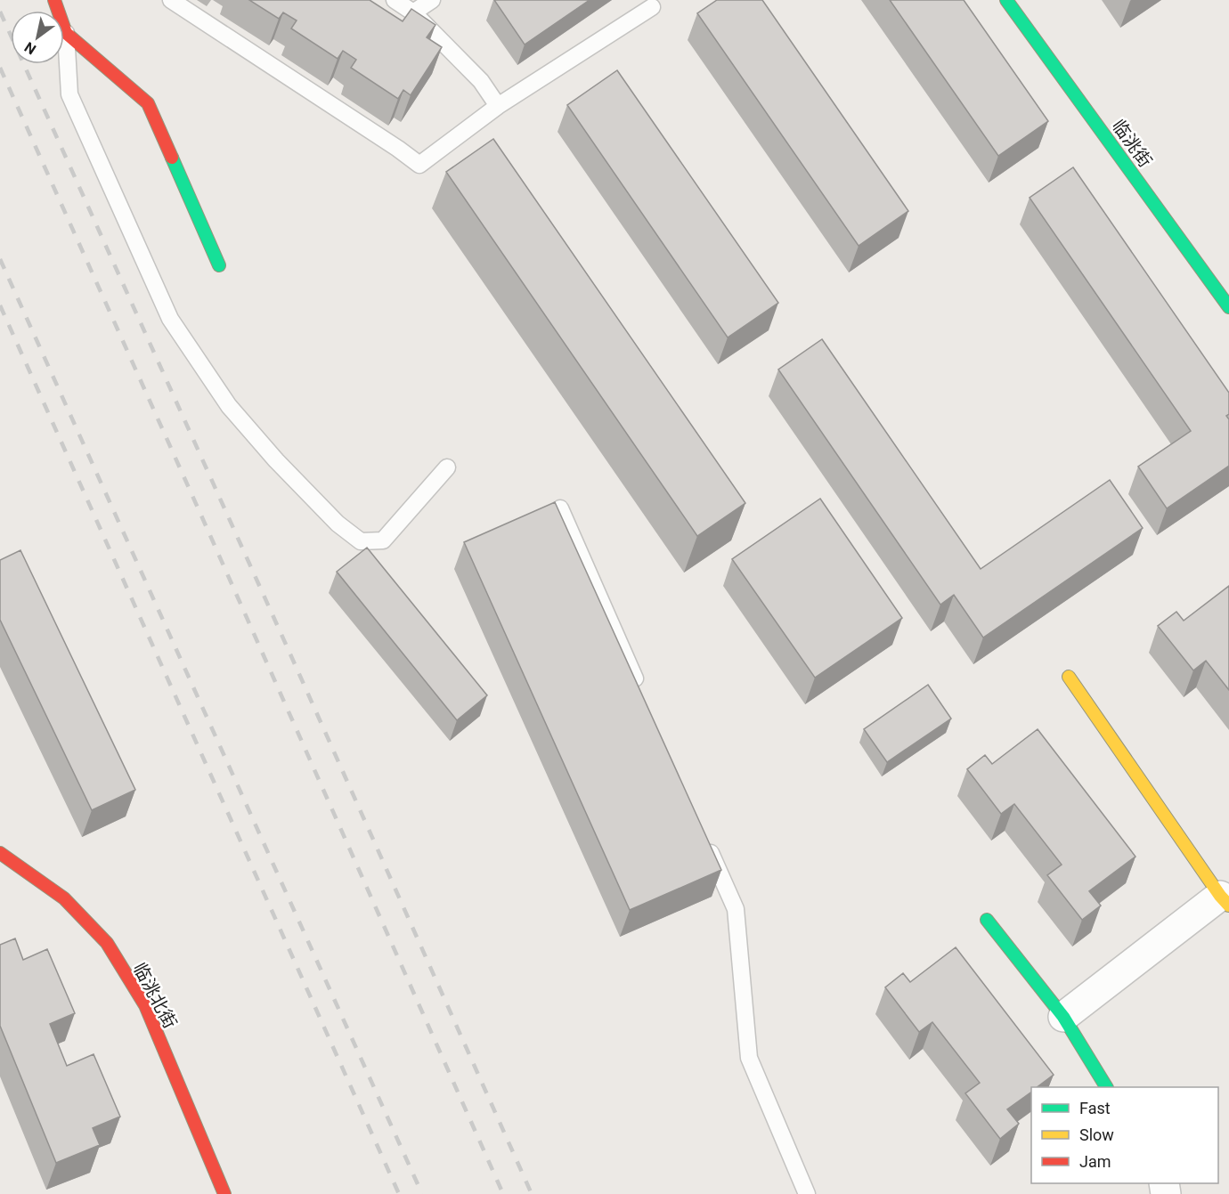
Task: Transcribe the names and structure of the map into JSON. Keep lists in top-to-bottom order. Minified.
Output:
{"streets":{"street":["临洮街","临洮北街"]},"legend":["Fast","Slow","Jam"],"north":"bottom left"}
